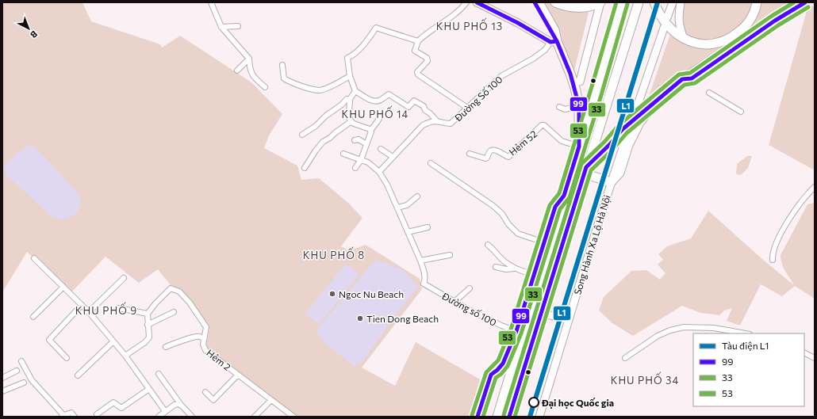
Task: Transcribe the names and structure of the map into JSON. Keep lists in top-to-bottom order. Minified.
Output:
{"streets":{"main road":["Song Hành Xa Lộ Hà Nội"],"street":["Đường Số 100","Hẻm 52","Đường số 100","Hẻm 2"]},"districts":["KHU PHỐ 13","KHU PHỐ 14","KHU PHỐ 8","KHU PHỐ 9","KHU PHỐ 34"],"places":["Ngoc Nu Beach","Tien Dong Beach","Đại học Quốc gia"],"lines":["metro line L1","transit line 99","transit line 53","transit line 33"],"legend":["Tàu điện L1","99","33","53"],"north":"bottom right"}
